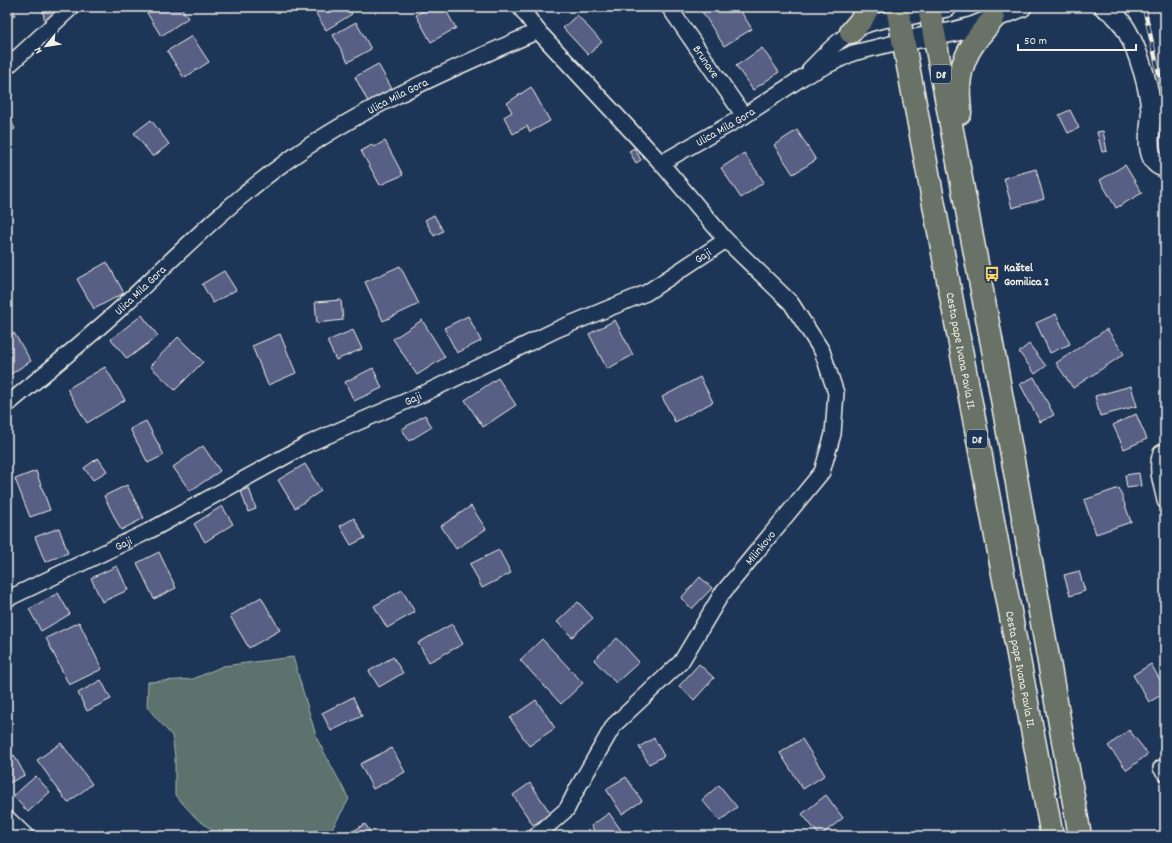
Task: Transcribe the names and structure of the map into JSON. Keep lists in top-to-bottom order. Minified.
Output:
{"streets":{"main road":["D8","Cesta pape Ivana Pavla II."],"street":["Brunave","Ulica Mila Gora","Gaji","Milinkovo"]},"crossings":[["Brunave","Ulica Mila Gora"],["Ulica Mila Gora","Cesta pape Ivana Pavla II."],["Gaji","Milinkovo"]],"places":{"bus stop":["Kaštel Gomilica 2"]},"scale_bar":"50 m","north":"bottom left"}
